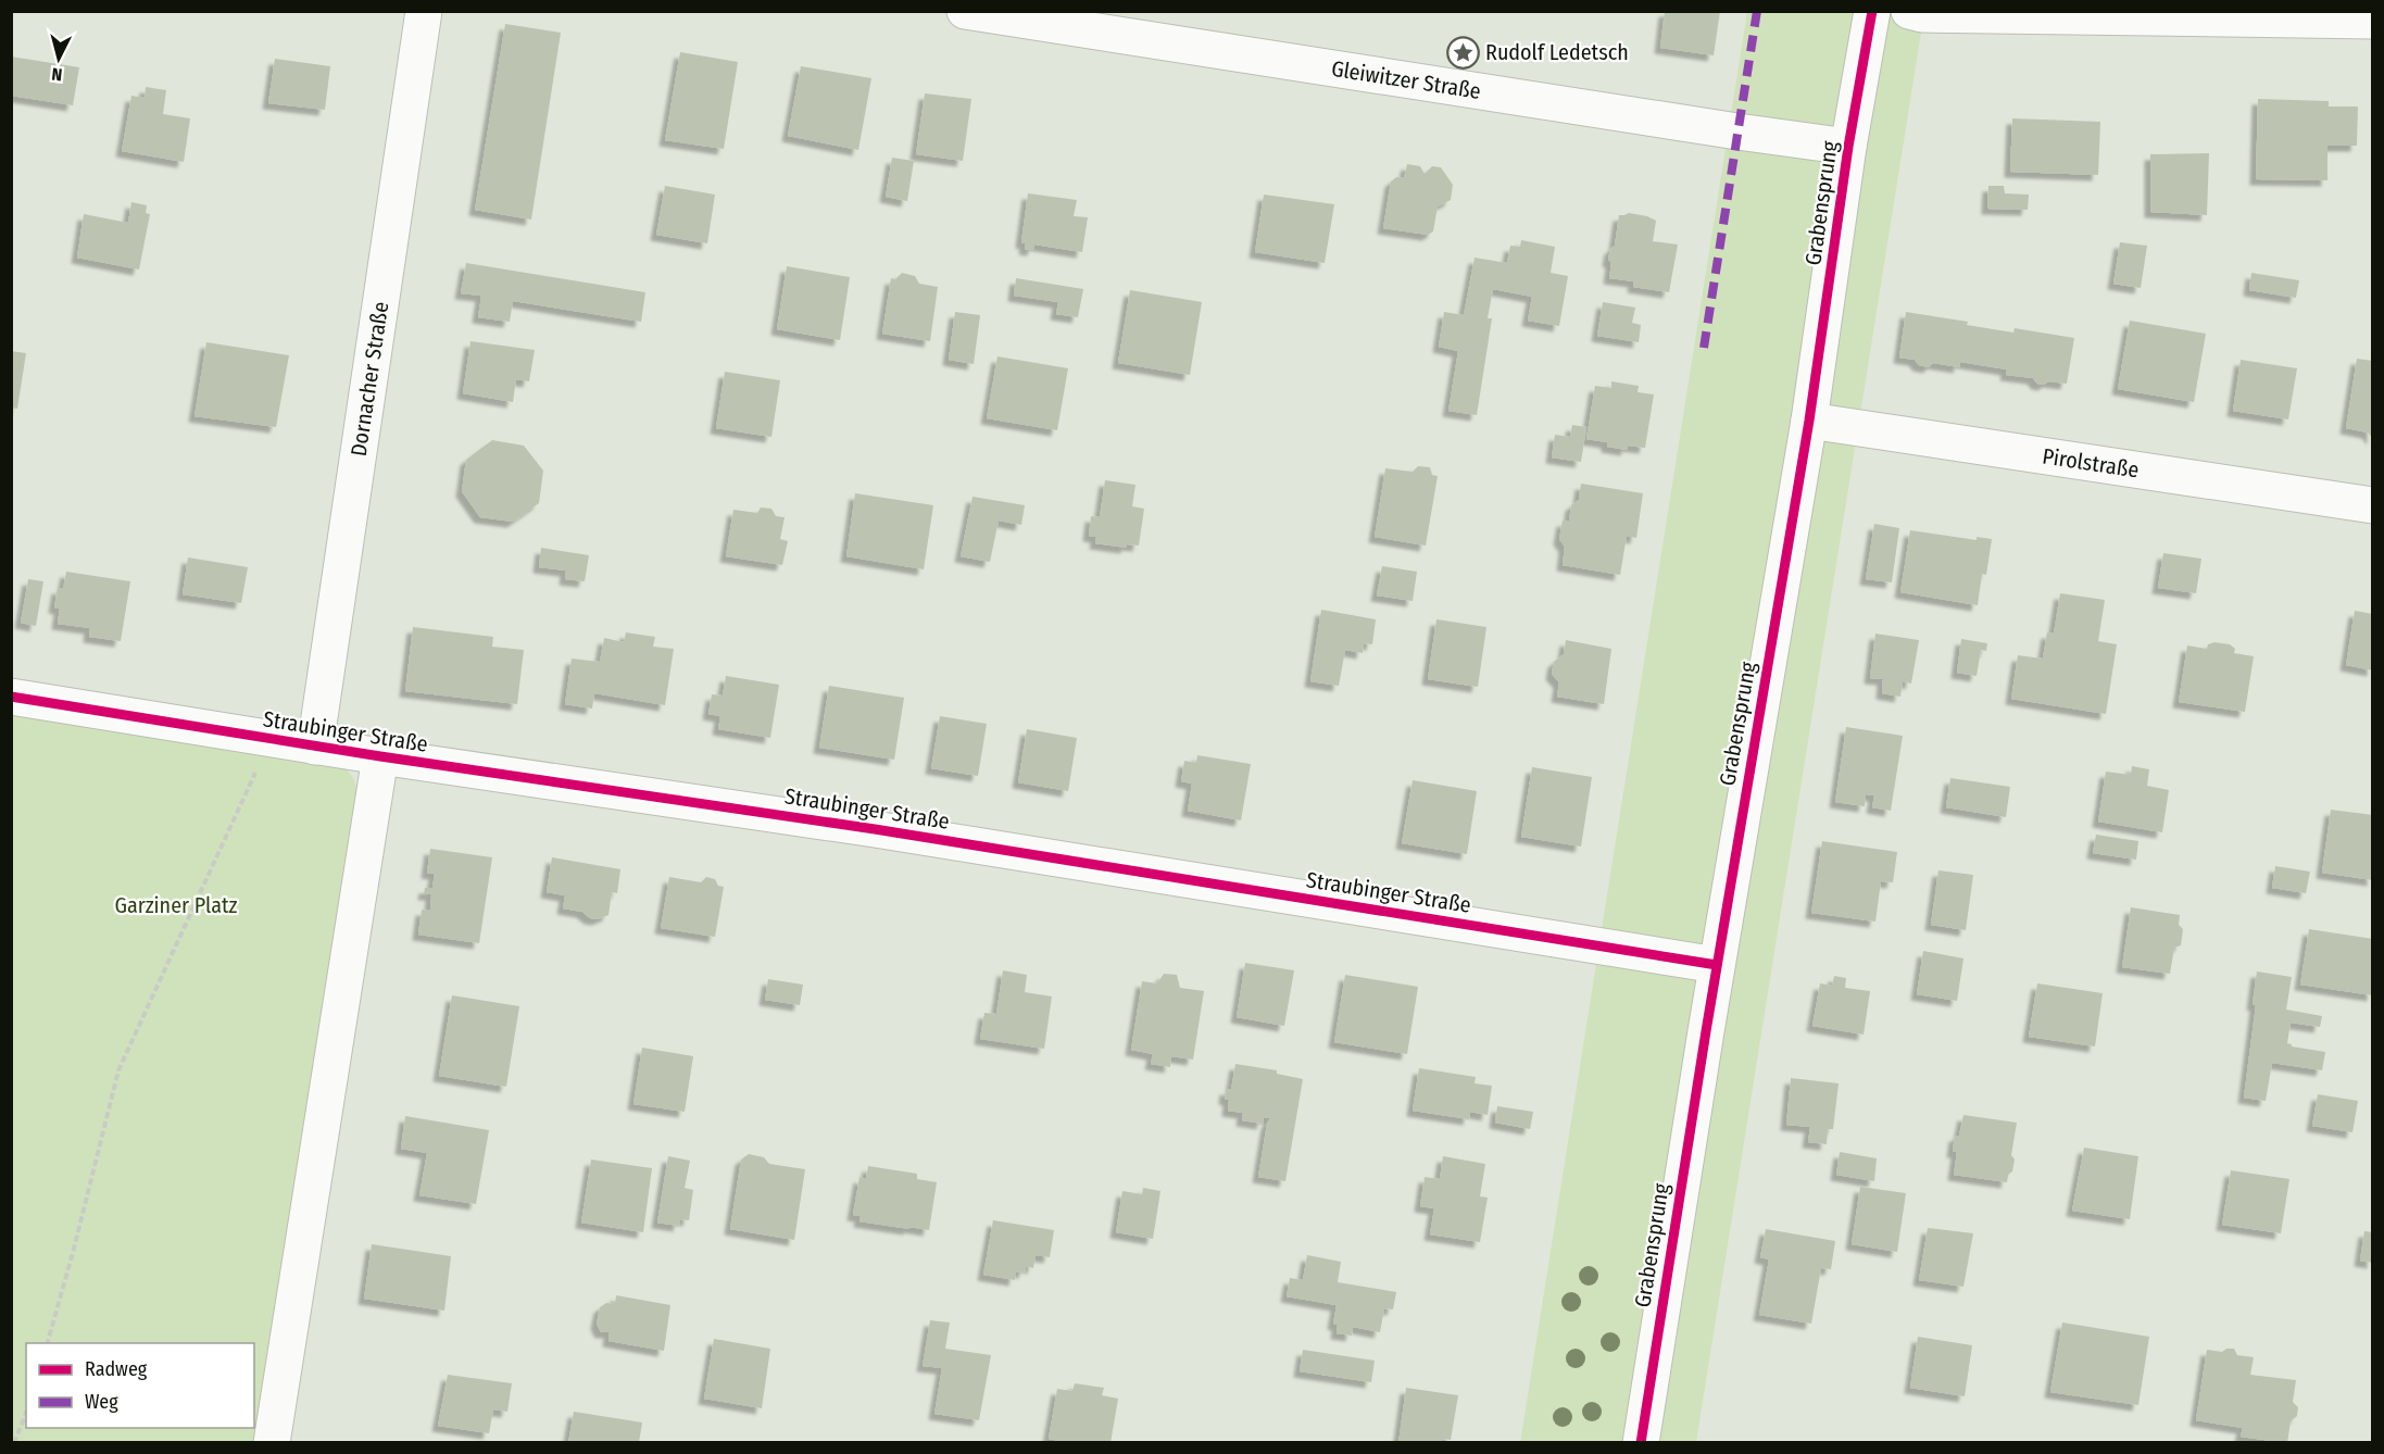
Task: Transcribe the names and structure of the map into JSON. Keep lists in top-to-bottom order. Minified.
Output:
{"streets":{"street":["Gleiwitzer Straße","Grabensprung","Dornacher Straße","Pirolstraße","Straubinger Straße"]},"crossings":[["Gleiwitzer Straße","Grabensprung"],["Grabensprung","Pirolstraße"],["Grabensprung","Straubinger Straße"],["Dornacher Straße","Straubinger Straße"]],"parks":["Garziner Platz"],"places":{"place":["Rudolf Ledetsch"]},"legend":["Radweg","Weg"],"north":"bottom"}
